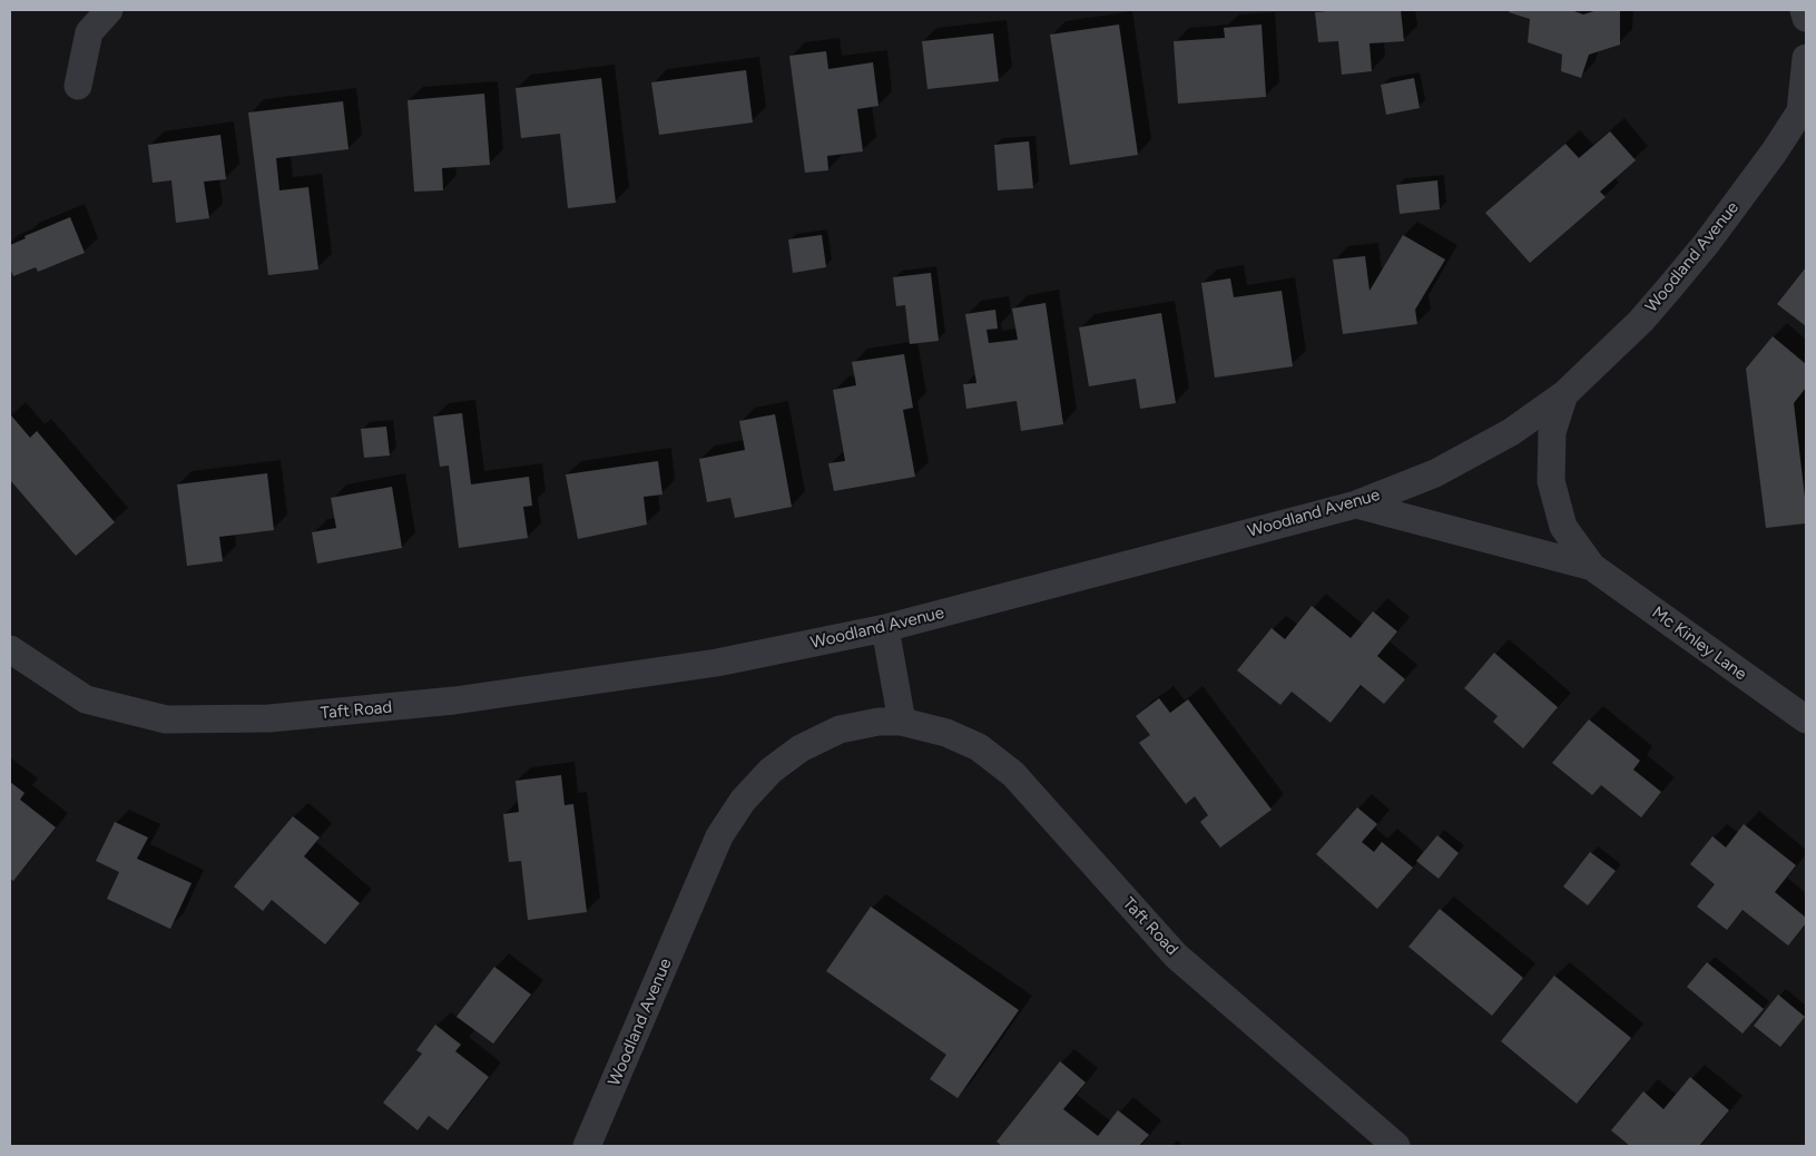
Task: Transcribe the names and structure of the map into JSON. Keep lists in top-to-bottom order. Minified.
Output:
{"streets":{"street":["Woodland Avenue","Mc Kinley Lane","Taft Road"]},"crossings":[["Woodland Avenue","Mc Kinley Lane"],["Woodland Avenue","Taft Road"]]}
